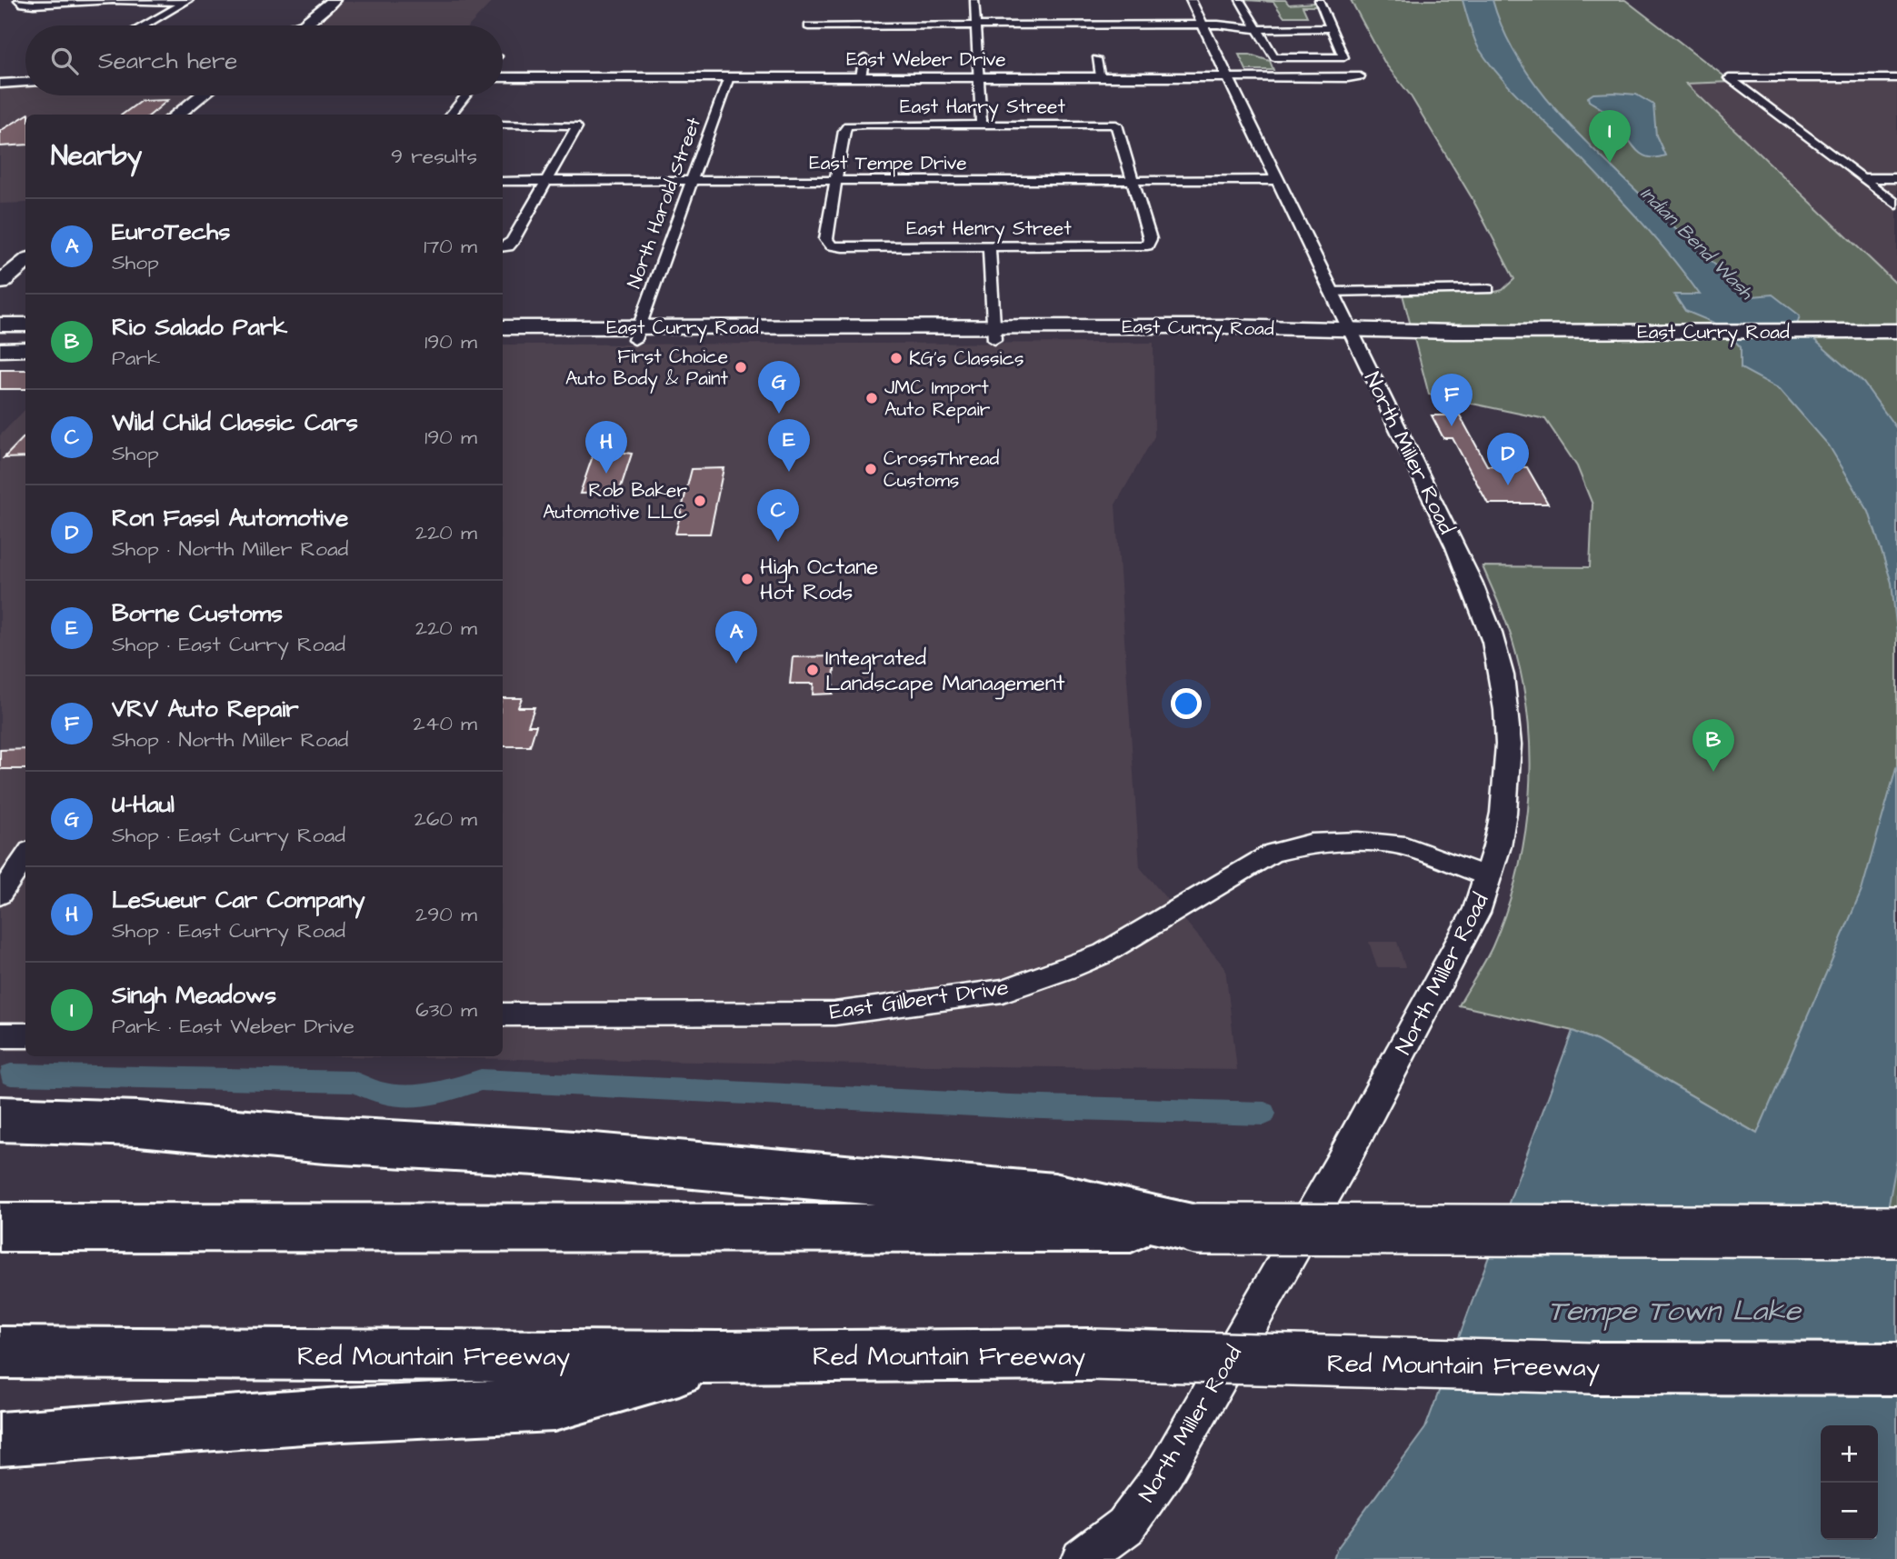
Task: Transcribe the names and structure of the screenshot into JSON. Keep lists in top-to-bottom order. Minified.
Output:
{"streets":{"highway":["Red Mountain Freeway"],"main road":["East Curry Road"],"street":["East Weber Drive","East Harry Street","East Tempe Drive","North Harold Street","East Henry Street","North Miller Road","East Gilbert Drive"]},"crossings":[["East Weber Drive","North Harold Street"],["East Weber Drive","North Miller Road"],["East Harry Street","East Tempe Drive"],["East Harry Street","East Henry Street"],["East Tempe Drive","North Harold Street"],["East Tempe Drive","East Henry Street"],["East Tempe Drive","North Miller Road"],["North Harold Street","East Curry Road"],["East Curry Road","North Miller Road"],["North Miller Road","East Gilbert Drive"]],"water":["Indian Bend Wash","Tempe Town Lake"],"places":["KG's Classics","First Choice Auto Body & Paint","JMC Import Auto Repair","CrossThread Customs","Rob Baker Automotive LLC","High Octane Hot Rods","Integrated Landscape Management"],"page":{"search":"Search here","pins":["I","G","F","E","H","D","C","A","B"],"heading":["Nearby","9 results"],"list":[{"mark":"A","name":"EuroTechs","note":"Shop","value":"170 m"},{"mark":"B","name":"Rio Salado Park","note":"Park","value":"190 m"},{"mark":"C","name":"Wild Child Classic Cars","note":"Shop","value":"190 m"},{"mark":"D","name":"Ron Fassl Automotive","note":"Shop · North Miller Road","value":"220 m"},{"mark":"E","name":"Borne Customs","note":"Shop · East Curry Road","value":"220 m"},{"mark":"F","name":"VRV Auto Repair","note":"Shop · North Miller Road","value":"240 m"},{"mark":"G","name":"U-Haul","note":"Shop · East Curry Road","value":"260 m"},{"mark":"H","name":"LeSueur Car Company","note":"Shop · East Curry Road","value":"290 m"},{"mark":"I","name":"Singh Meadows","note":"Park · East Weber Drive","value":"630 m"}],"map_buttons":["+","−"]}}
